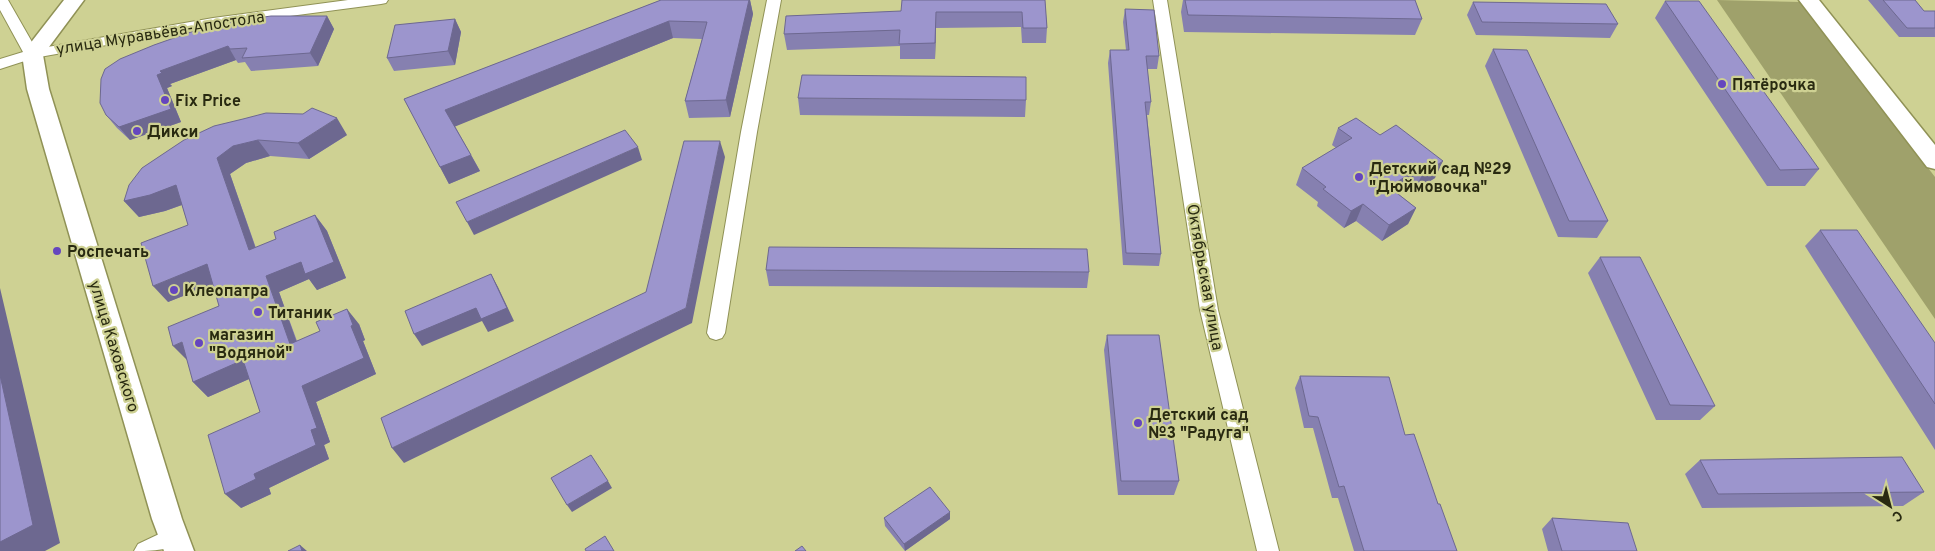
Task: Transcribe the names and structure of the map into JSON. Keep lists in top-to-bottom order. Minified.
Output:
{"streets":{"main road":["улица Каховского"],"street":["улица Муравьёва-Апостола","Октябрьская улица"]},"crossings":[["улица Муравьёва-Апостола","улица Каховского"]],"places":["Пятёрочка","Fix Price","Дикси","Детский сад №29 \"Дюймовочка\"","Роспечать","Клеопатра","Титаник","магазин \"Водяной\"","Детский сад №3 \"Радуга\""],"north":"bottom right"}
